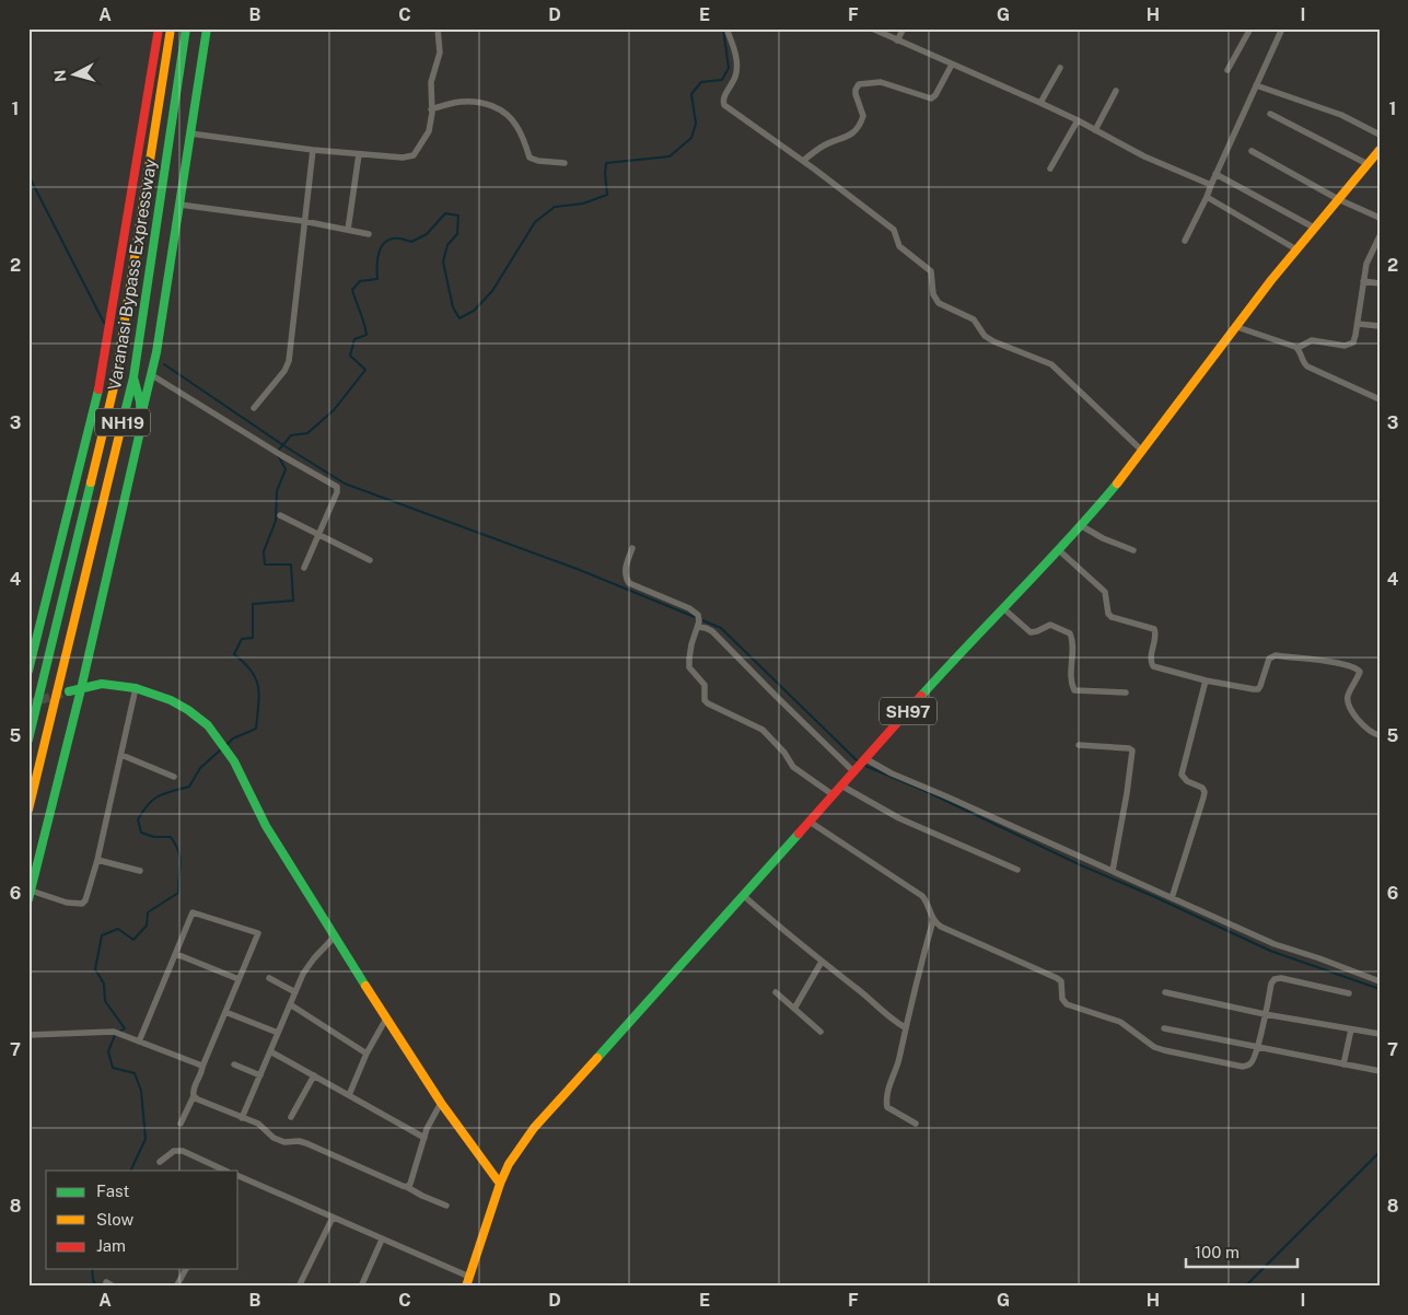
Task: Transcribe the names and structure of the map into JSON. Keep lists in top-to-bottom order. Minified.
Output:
{"streets":{"main road":["Varanasi Bypass Expressway","NH19","SH97"]},"legend":["Fast","Slow","Jam"],"scale_bar":"100 m","north":"left","grid":{"columns":["A","B","C","D","E","F","G","H","I"],"rows":["1","2","3","4","5","6","7","8"]}}
